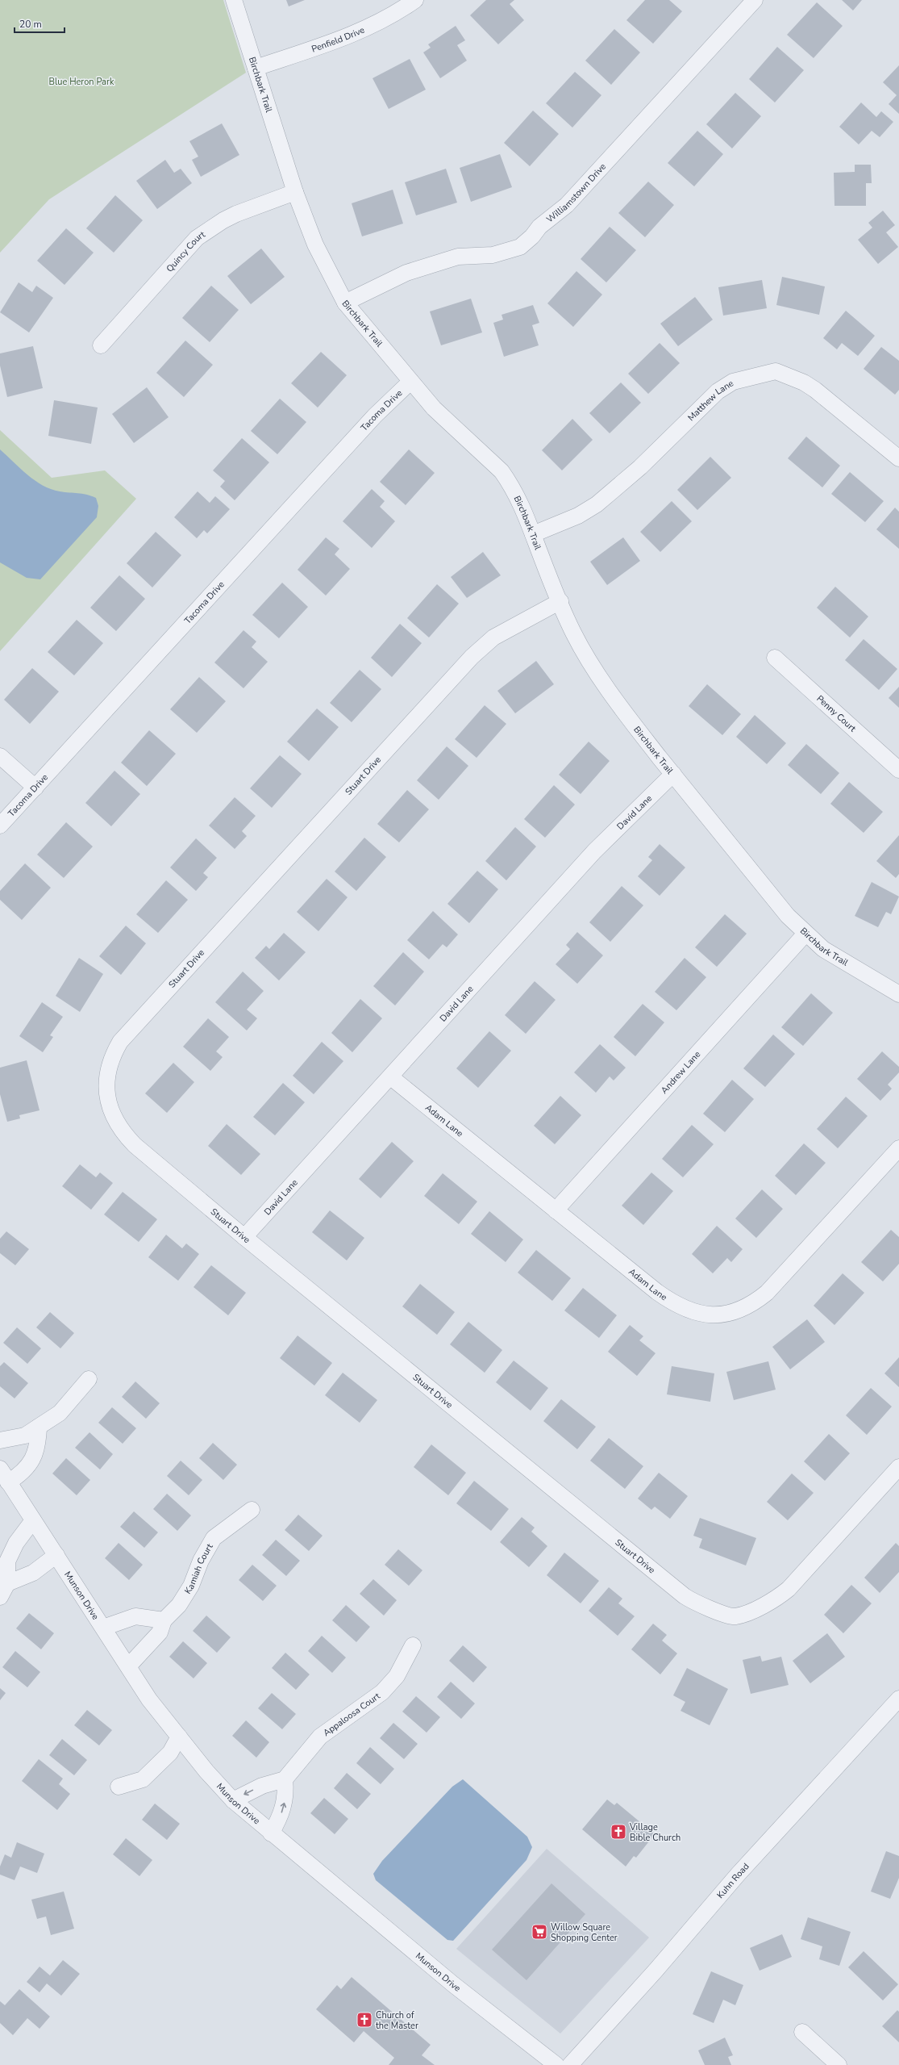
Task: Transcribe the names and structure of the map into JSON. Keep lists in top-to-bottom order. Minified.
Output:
{"streets":{"street":["Penfield Drive","Birchbark Trail","Williamstown Drive","Quincy Court","Matthew Lane","Tacoma Drive","Penny Court","Stuart Drive","David Lane","Andrew Lane","Adam Lane","Kamiah Court","Munson Drive","Appaloosa Court","Kuhn Road"]},"crossings":[["Penfield Drive","Birchbark Trail"],["Birchbark Trail","Williamstown Drive"],["Birchbark Trail","Quincy Court"],["Birchbark Trail","Matthew Lane"],["Birchbark Trail","Tacoma Drive"],["Birchbark Trail","Stuart Drive"],["Birchbark Trail","David Lane"],["Birchbark Trail","Andrew Lane"],["Stuart Drive","David Lane"],["David Lane","Adam Lane"],["Andrew Lane","Adam Lane"],["Kamiah Court","Munson Drive"]],"parks":["Blue Heron Park"],"places":{"church":["Village Bible Church","Church of the Master"],"supermarket":["Willow Square Shopping Center"]},"scale_bar":"20 m"}
